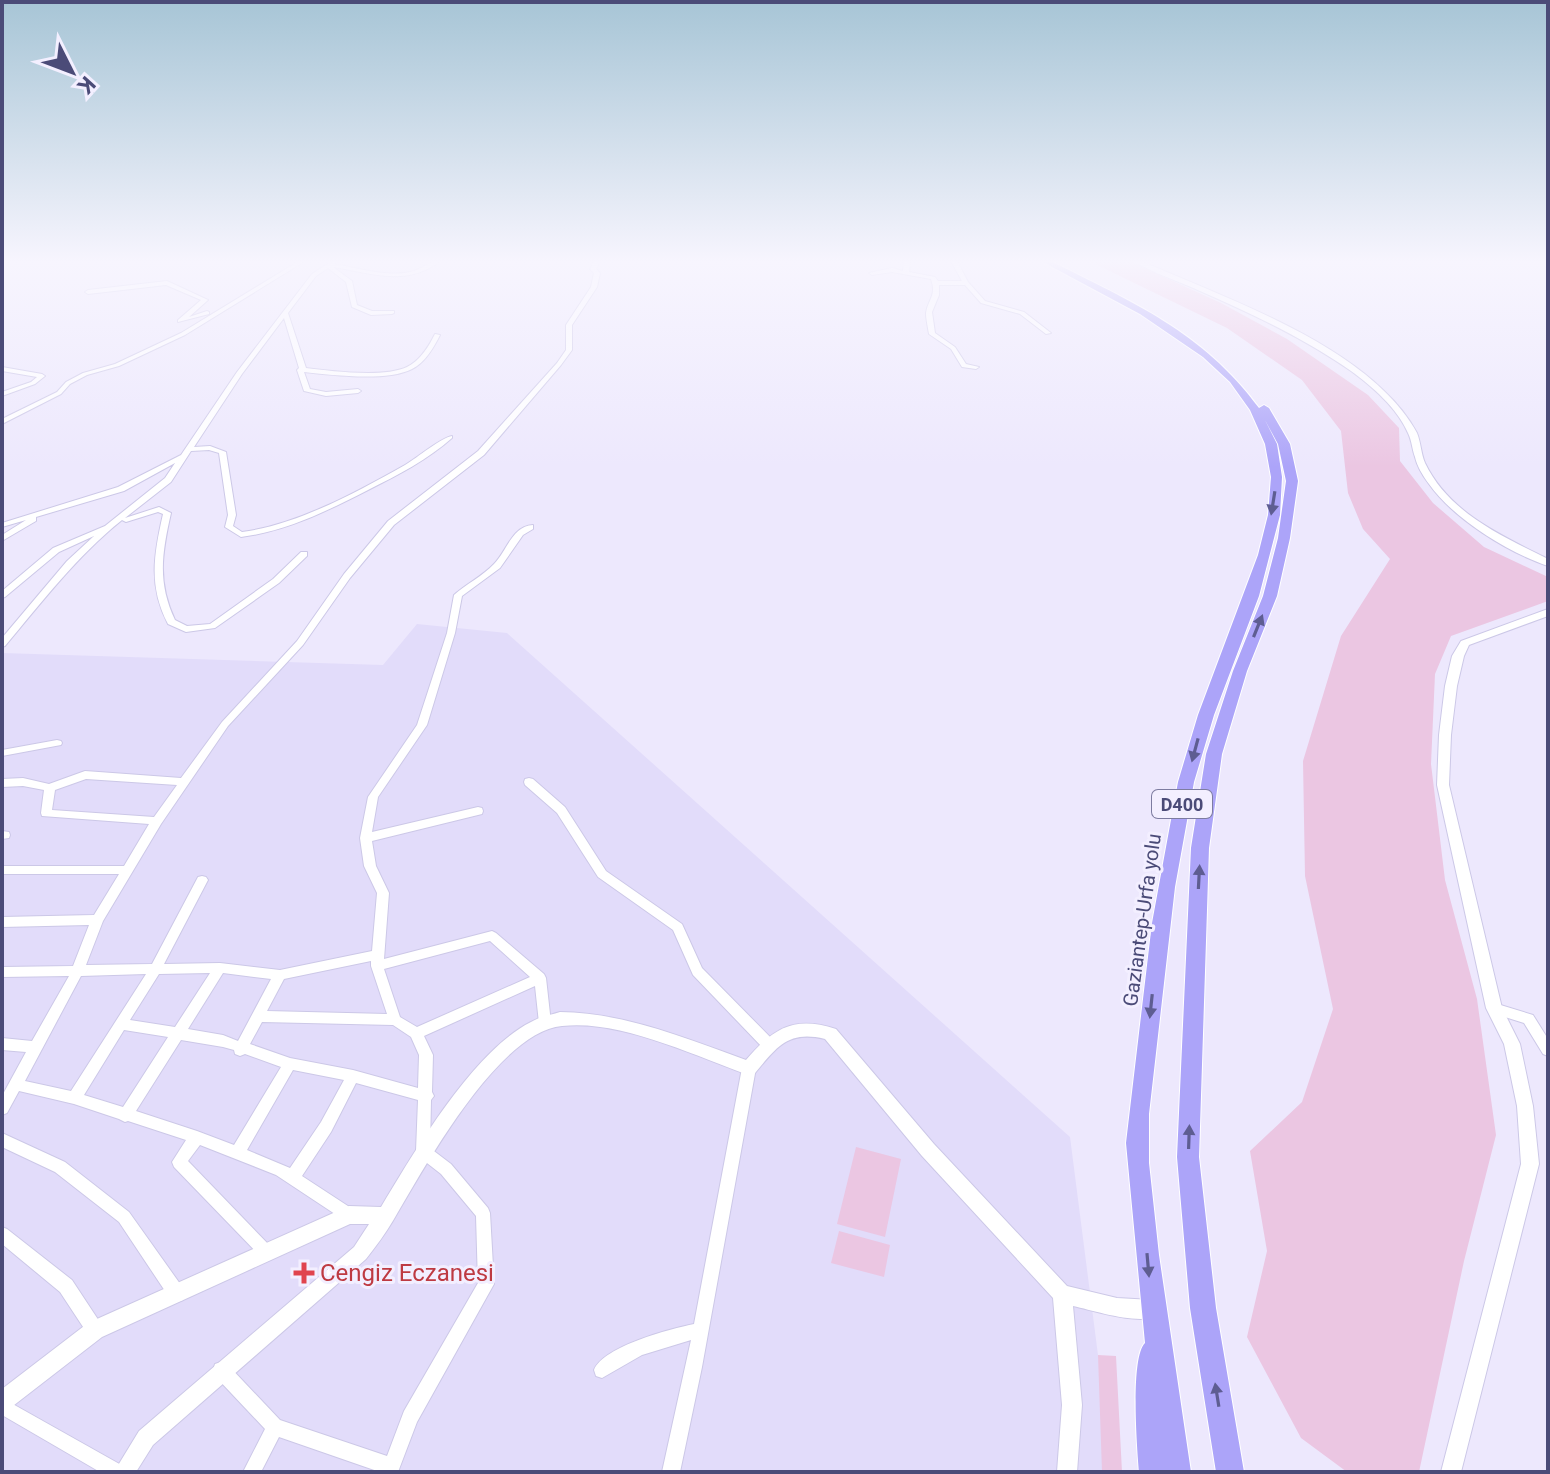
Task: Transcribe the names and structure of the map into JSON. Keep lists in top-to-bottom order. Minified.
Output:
{"streets":{"highway":["D400","Gaziantep-Urfa yolu"]},"places":{"health":["Cengiz Eczanesi"]},"north":"bottom right"}
